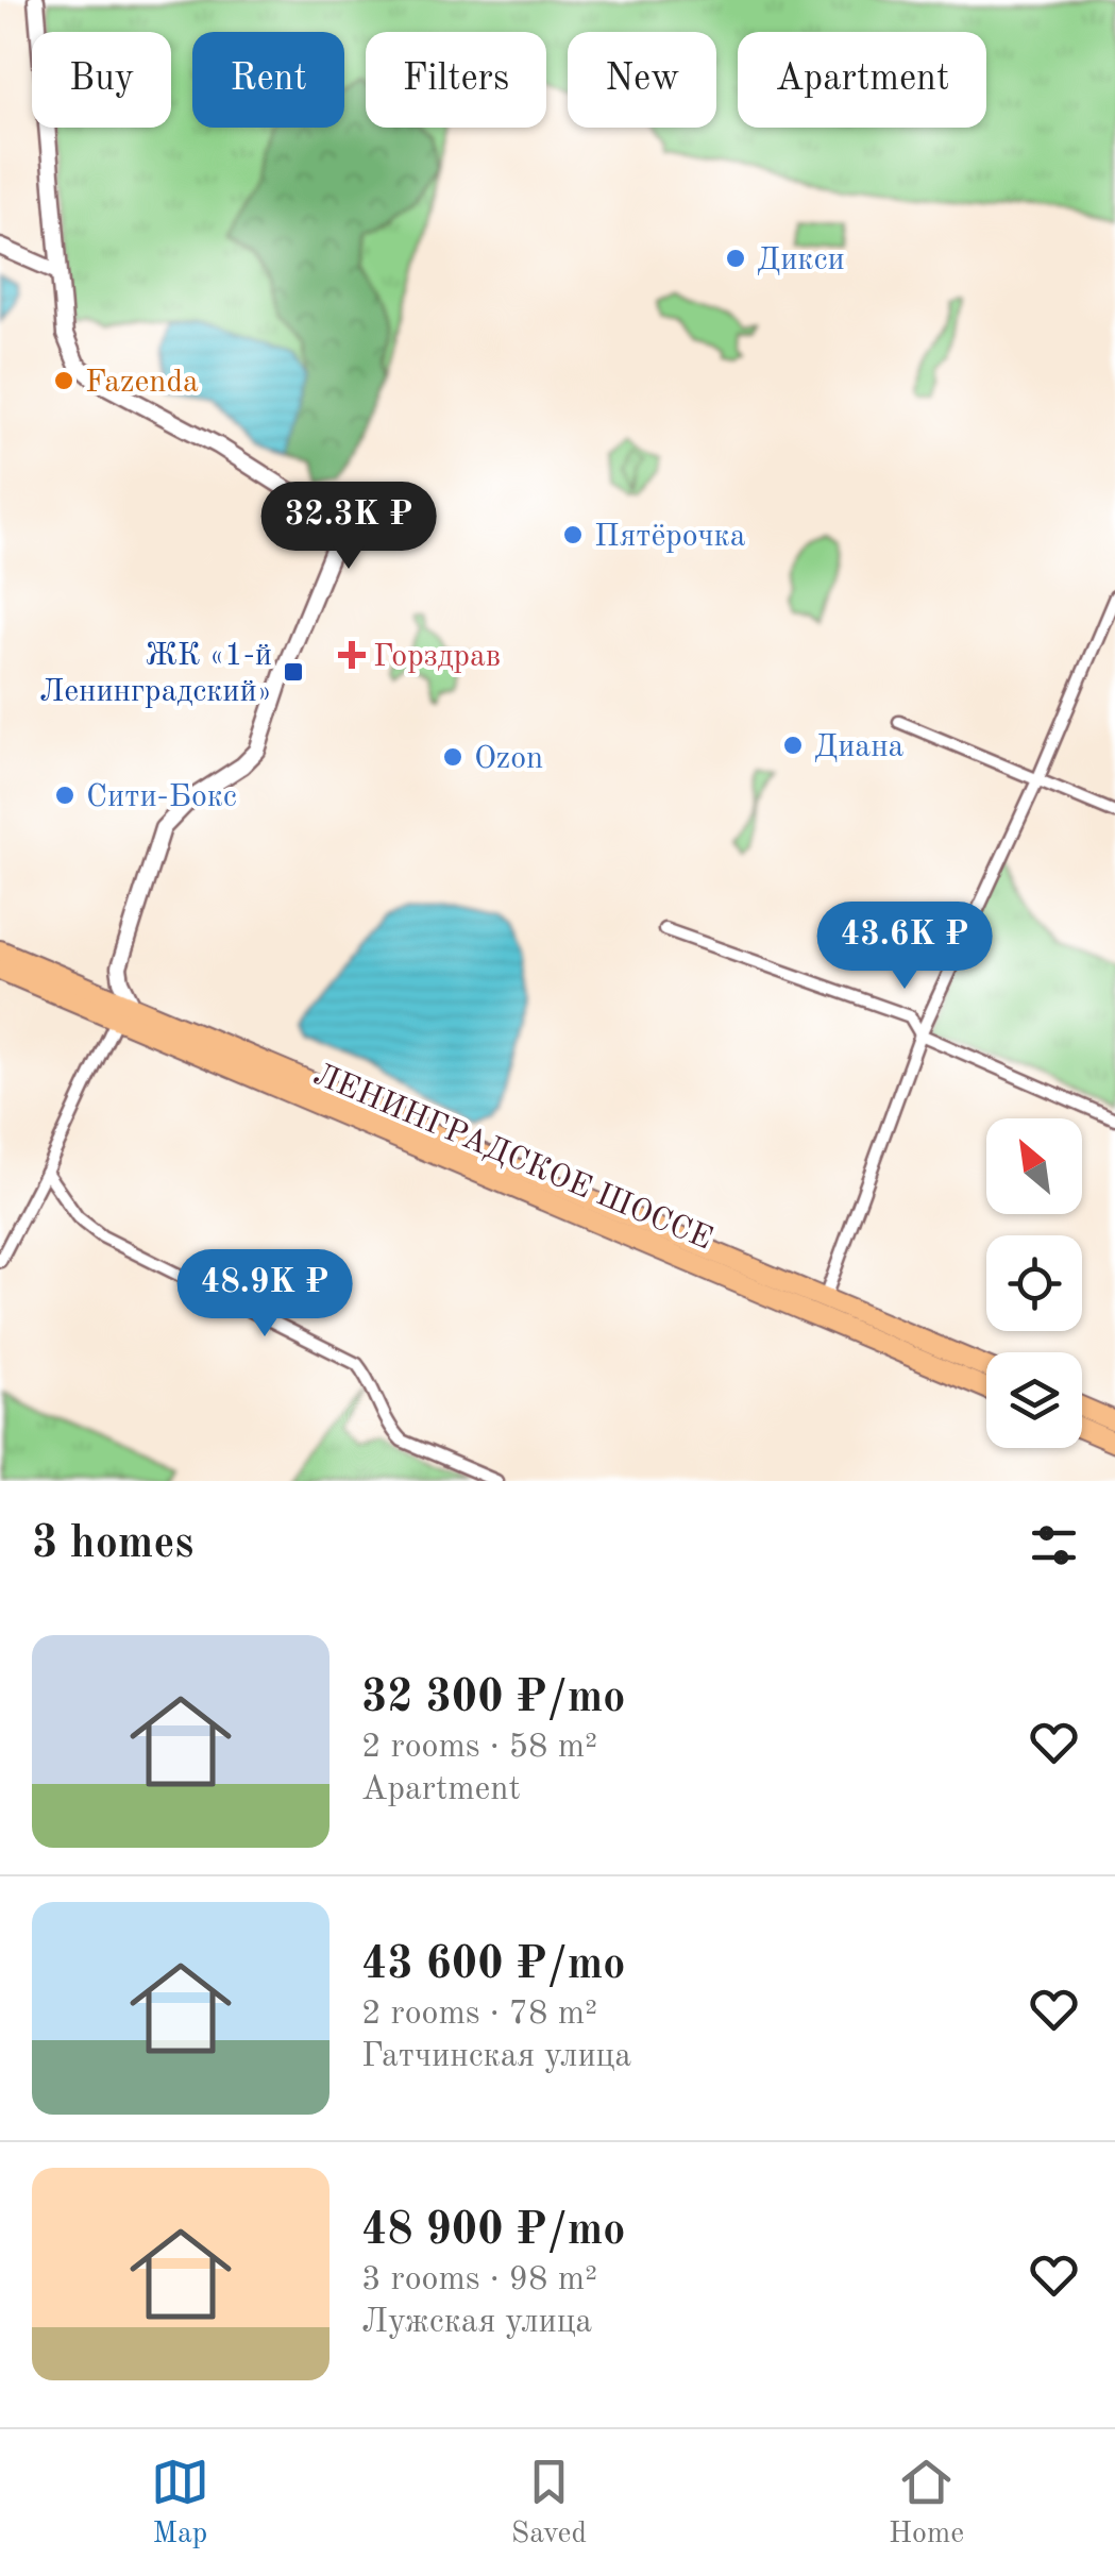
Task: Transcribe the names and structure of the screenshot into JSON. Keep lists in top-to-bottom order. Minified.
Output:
{"streets":{"highway":["ЛЕНИНГРАДСКОЕ ШОССЕ"]},"places":{"other":["Дикси","Fazenda","Пятёрочка","Диана","Ozon","Сити-Бокс"],"health":["Горздрав"],"transit":["ЖК «1-й Ленинградский»"]},"north":"top left","page":{"chip":["Buy","Rent","Filters","New","Apartment"],"price":["32.3K ₽","43.6K ₽","48.9K ₽"],"heading":"3 homes","list":[{"name":"32 300 ₽/mo","note":"2 rooms · 58 m² · Apartment"},{"name":"43 600 ₽/mo","note":"2 rooms · 78 m² · Гатчинская улица"},{"name":"48 900 ₽/mo","note":"3 rooms · 98 m² · Лужская улица"}],"tabs":["Map","Saved","Home"]}}
